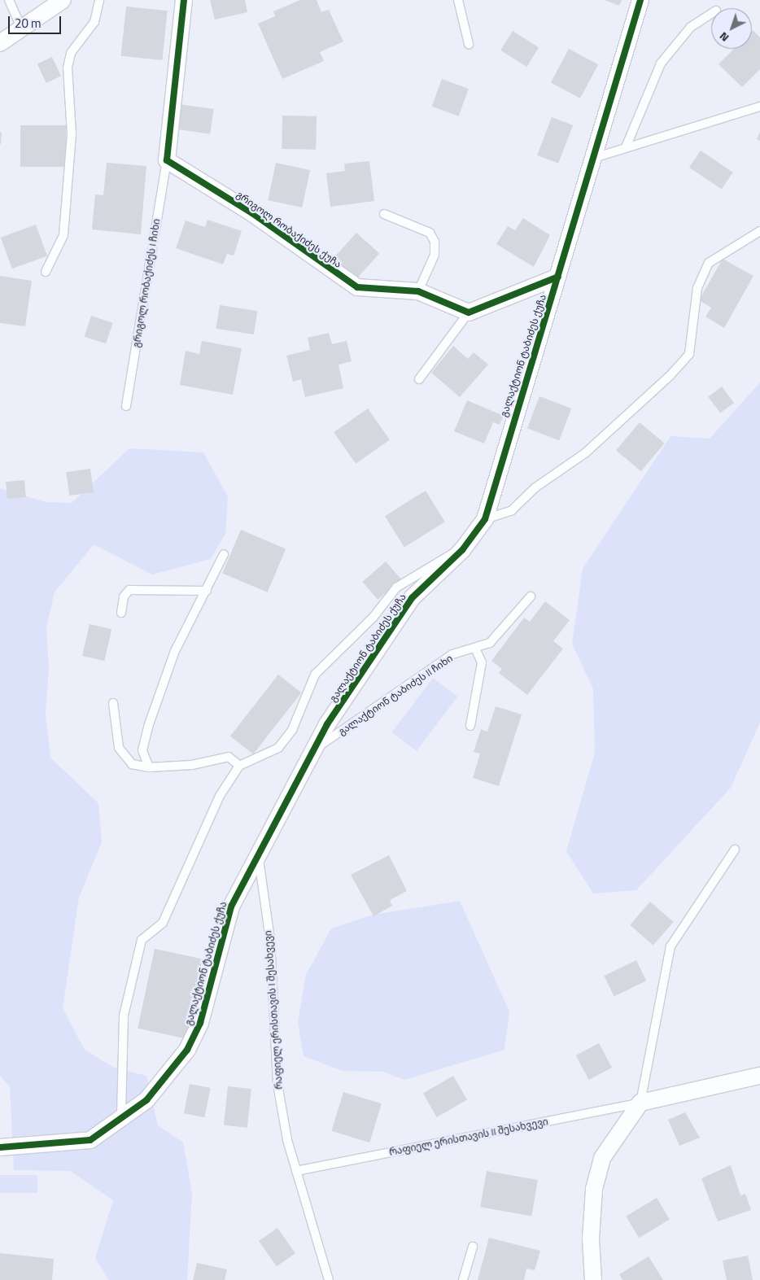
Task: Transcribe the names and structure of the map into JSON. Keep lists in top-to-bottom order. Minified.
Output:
{"streets":{"street":["გრიგოლ რობაქიძეს ქუჩა","გალაქტიონ ტაბიძეს ქუჩა"],"lane":["გრიგოლ რობაქიძეს I ჩიხი","გალაქტიონ ტაბიძეს II ჩიხი","რაფიელ ერისთავის I შესახვევი","რაფიელ ერისთავის II შესახვევი"]},"crossings":[["გრიგოლ რობაქიძეს ქუჩა","გრიგოლ რობაქიძეს I ჩიხი"],["გალაქტიონ ტაბიძეს ქუჩა","გალაქტიონ ტაბიძეს II ჩიხი"],["გალაქტიონ ტაბიძეს ქუჩა","რაფიელ ერისთავის I შესახვევი"],["რაფიელ ერისთავის I შესახვევი","რაფიელ ერისთავის II შესახვევი"]],"scale_bar":"20 m","north":"bottom left"}
